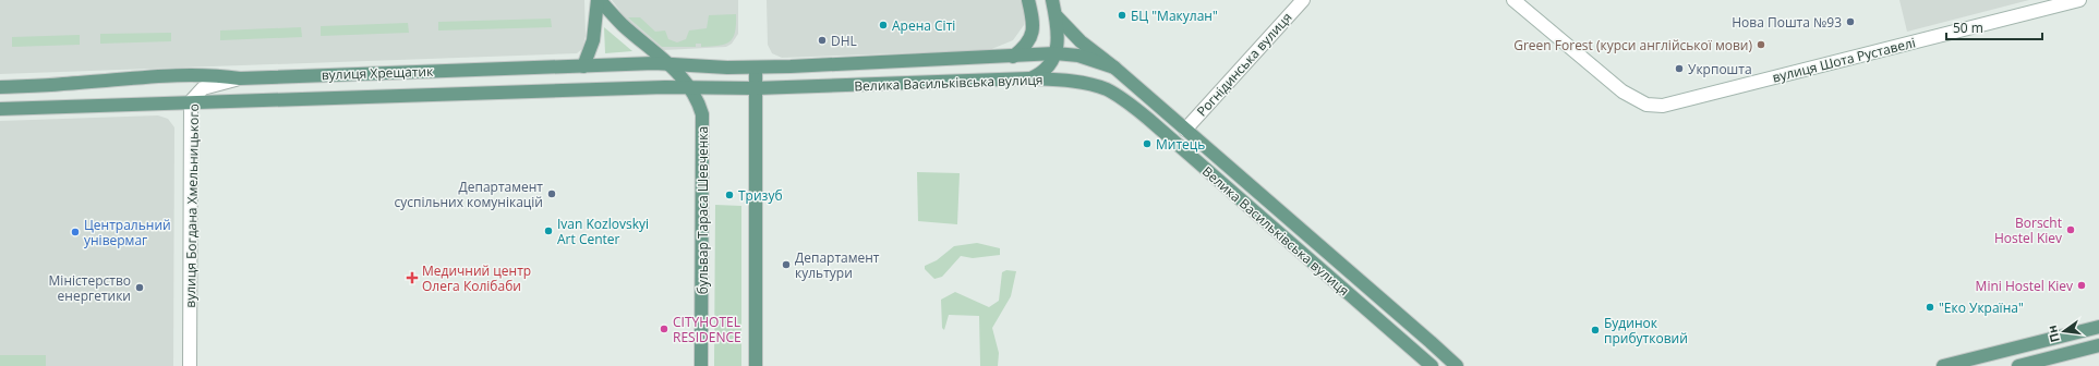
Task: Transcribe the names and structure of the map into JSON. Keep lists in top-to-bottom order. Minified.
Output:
{"streets":{"main road":["вулиця Шота Руставелі","Рогнідинська вулиця","вулиця Хрещатик","Велика Васильківська вулиця","вулиця Богдана Хмельницького","бульвар Тараса Шевченка"]},"crossings":[["Рогнідинська вулиця","Велика Васильківська вулиця"],["вулиця Хрещатик","Велика Васильківська вулиця"],["вулиця Хрещатик","вулиця Богдана Хмельницького"],["вулиця Хрещатик","бульвар Тараса Шевченка"]],"places":{"other":["БЦ \"Макулан\"","Нова Пошта №93","Арена Сіті","DHL","Green Forest (курси англійської мови)","Укрпошта","Митець","Департамент суспільних комунікацій","Тризуб","Borscht Hostel Kiev","Ivan Kozlovskyi Art Center","Центральний універмаг","Департамент культури","Mini Hostel Kiev","Міністерство енергетики","\"Еко Україна\"","CITYHOTEL RESIDENCE","Будинок прибутковий"],"health":["Медичний центр Олега Колібаби"]},"scale_bar":"50 m","north":"left"}
